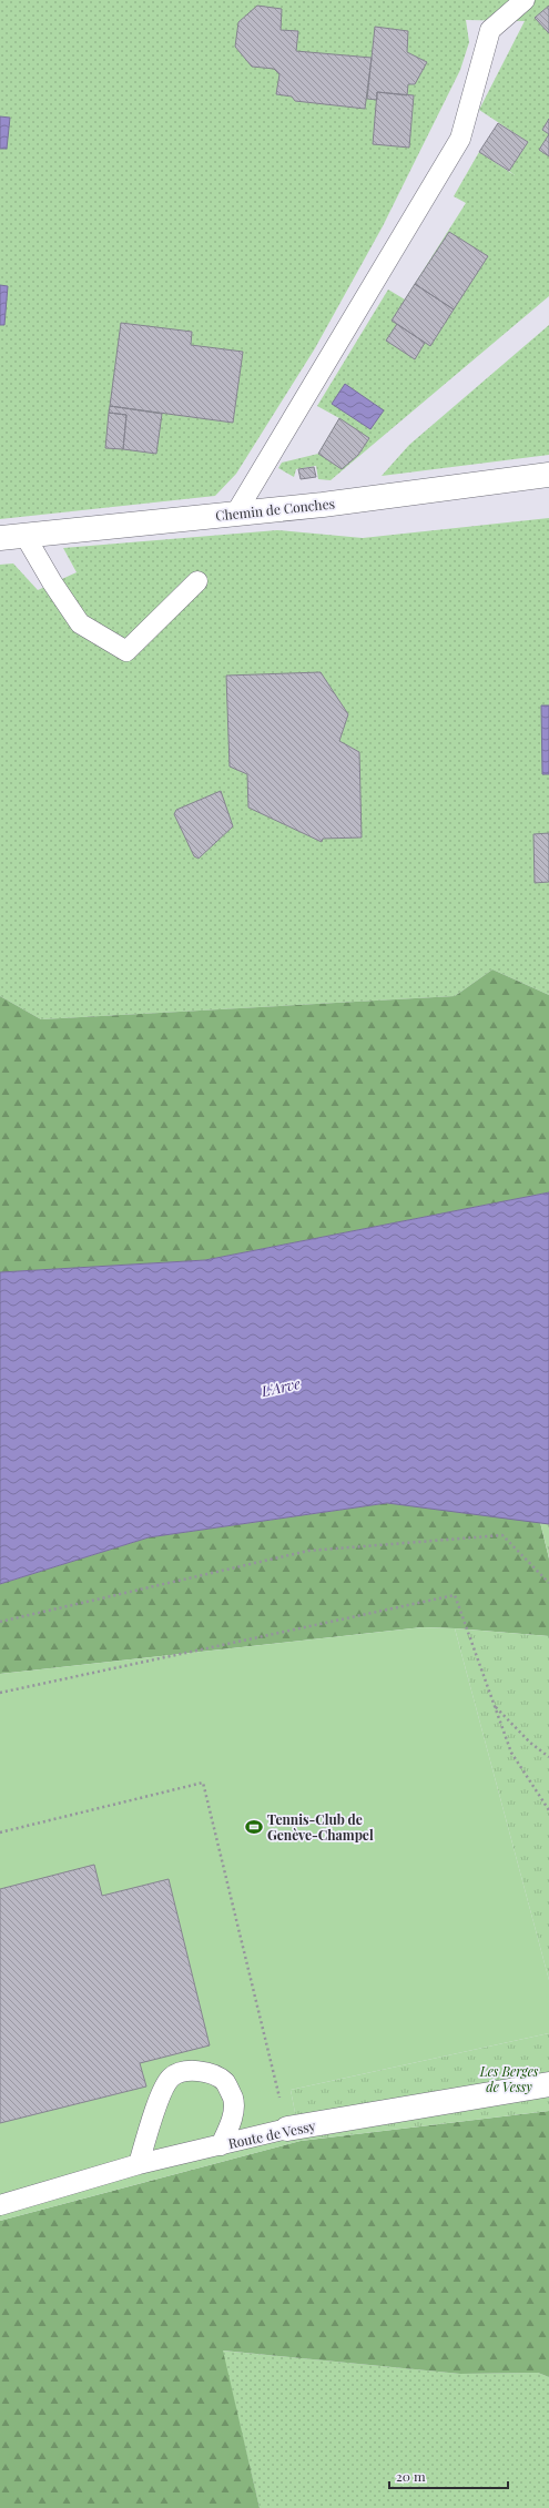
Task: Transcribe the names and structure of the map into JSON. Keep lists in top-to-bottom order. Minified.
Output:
{"streets":{"street":["Chemin de Conches","Route de Vessy"]},"water":["L'Arve"],"parks":["Les Berges de Vessy"],"places":{"sports":["Tennis-Club de Genève-Champel"]},"scale_bar":"20 m"}
